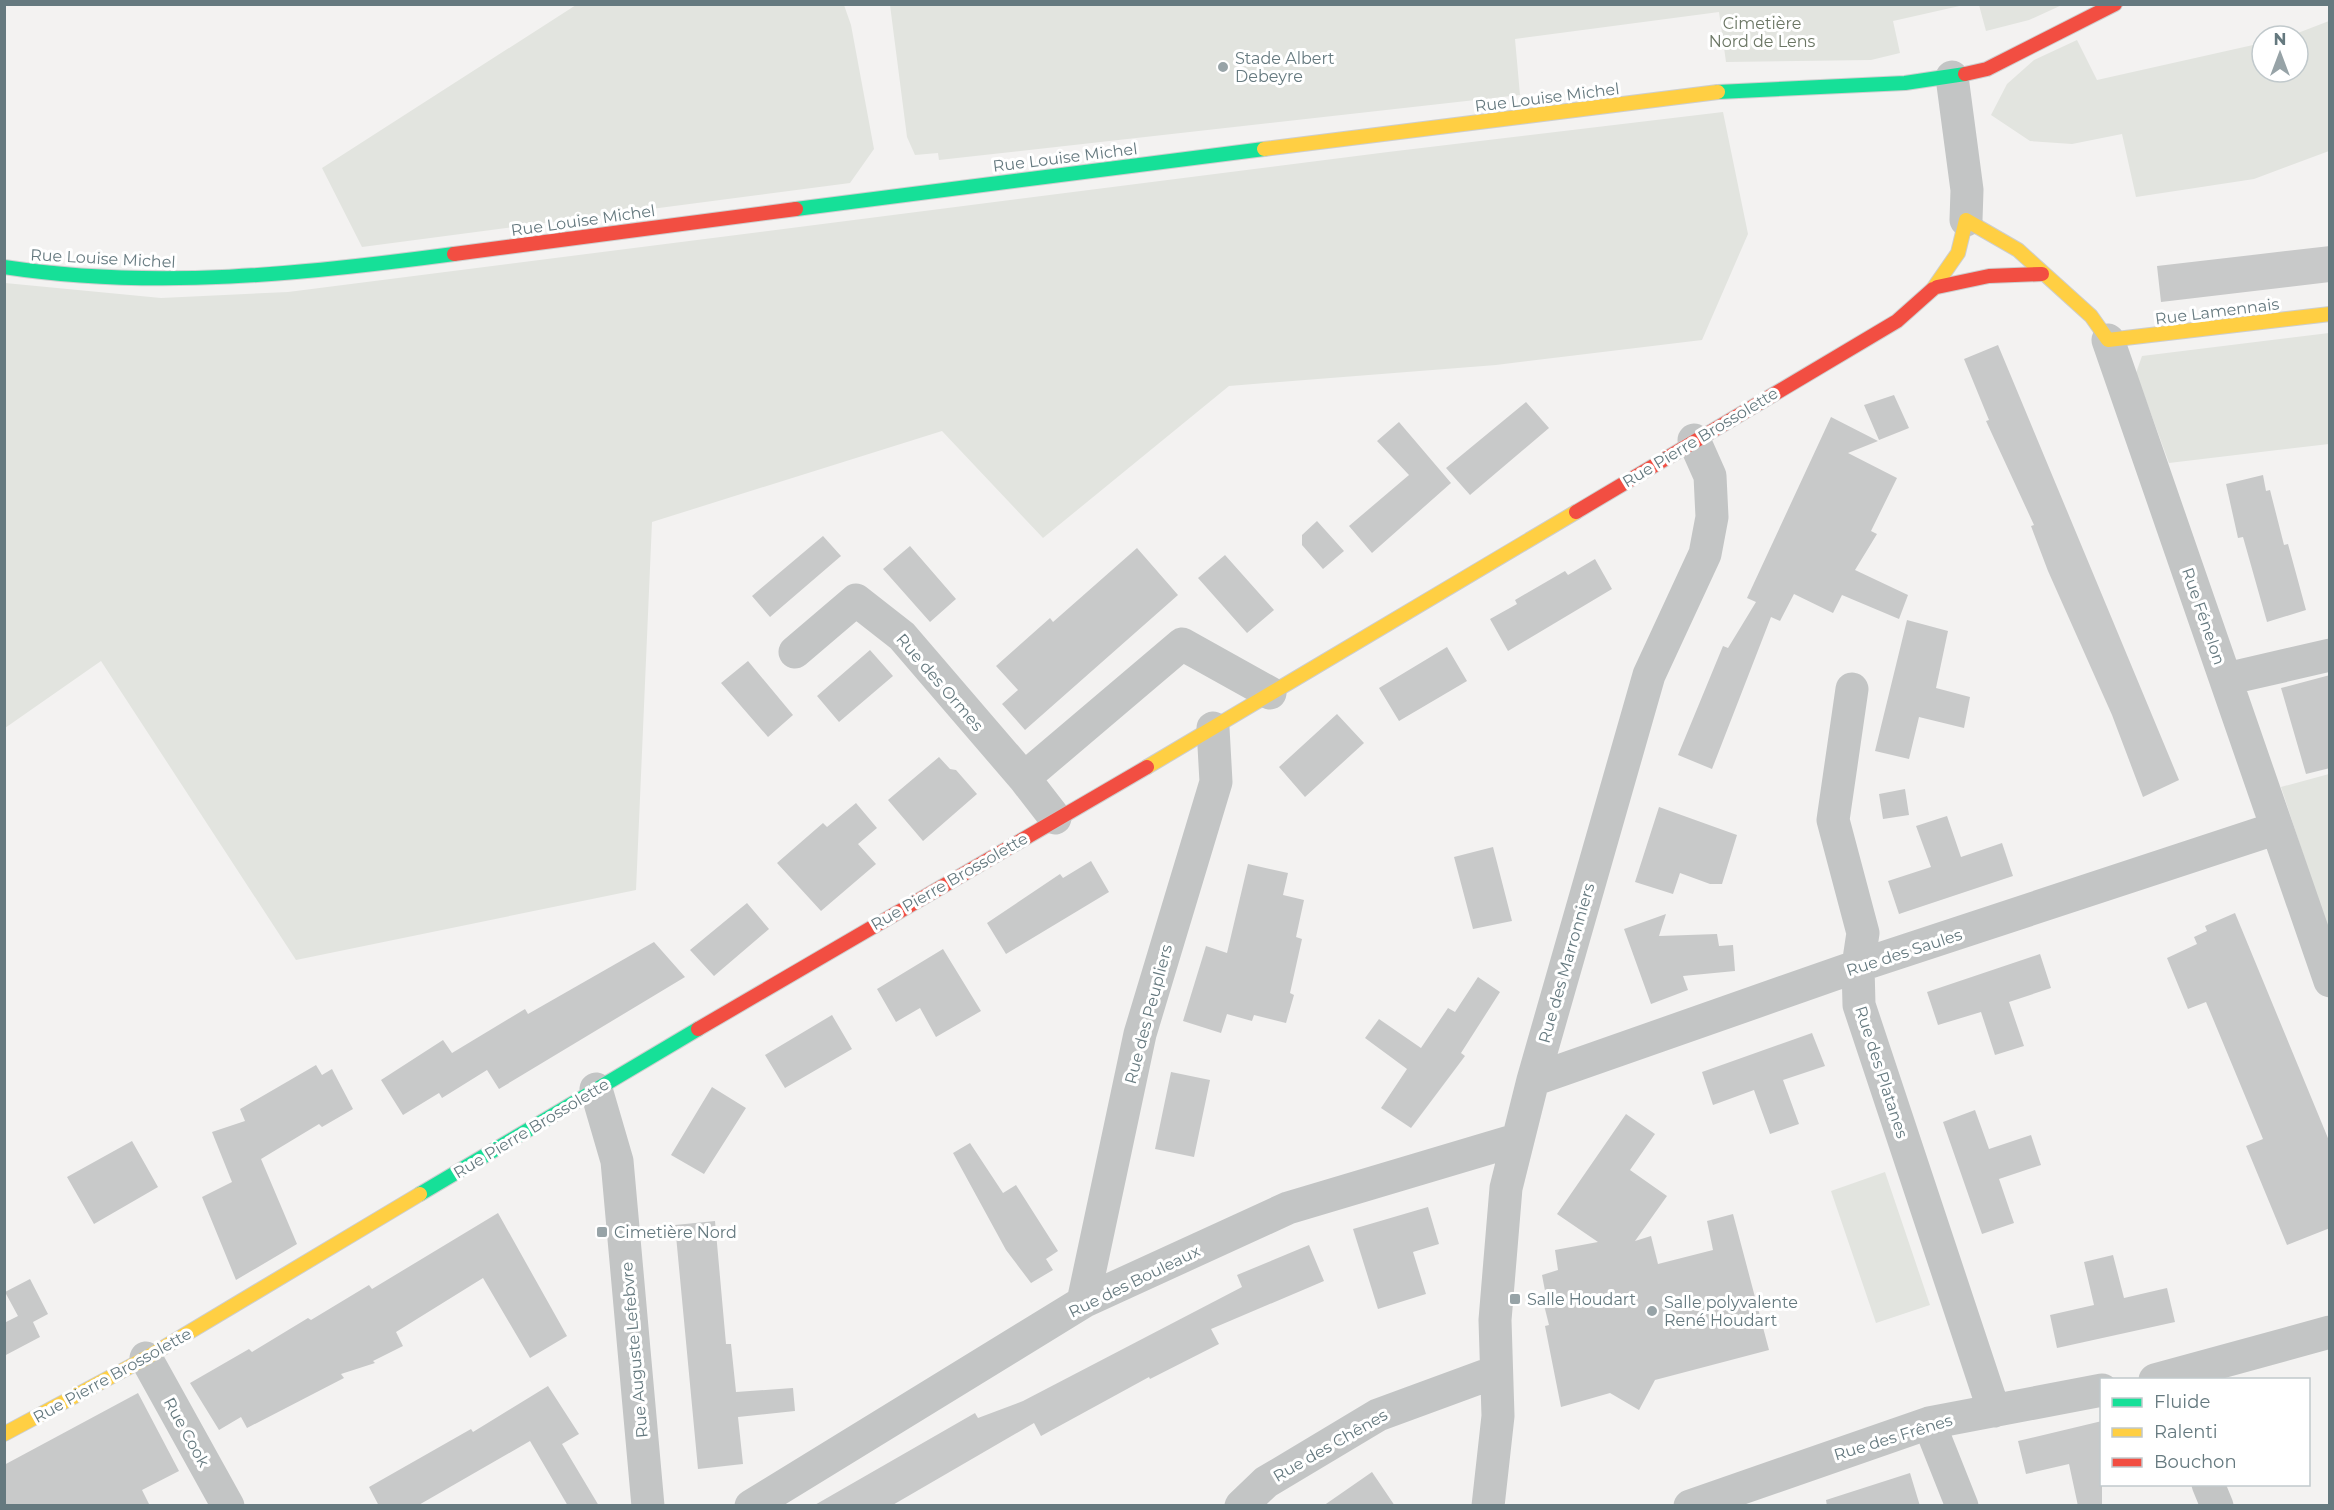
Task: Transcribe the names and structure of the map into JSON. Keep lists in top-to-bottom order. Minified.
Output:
{"streets":{"street":["Rue Louise Michel","Rue Lamennais","Rue Pierre Brossolette","Rue Fénelon","Rue des Ormes","Rue des Saules","Rue des Marronniers","Rue des Peupliers","Rue des Platanes","Rue des Bouleaux","Rue Auguste Lefebvre","Rue Cook","Rue des Frênes","Rue des Chênes"]},"crossings":[["Rue Louise Michel","Rue Pierre Brossolette"],["Rue Lamennais","Rue Fénelon"],["Rue Pierre Brossolette","Rue Fénelon"],["Rue Pierre Brossolette","Rue des Marronniers"],["Rue Pierre Brossolette","Rue des Peupliers"],["Rue Pierre Brossolette","Rue Auguste Lefebvre"],["Rue Pierre Brossolette","Rue Cook"],["Rue Fénelon","Rue des Saules"],["Rue des Saules","Rue des Marronniers"],["Rue des Saules","Rue des Platanes"],["Rue des Marronniers","Rue des Bouleaux"],["Rue des Marronniers","Rue des Chênes"],["Rue des Peupliers","Rue des Bouleaux"],["Rue des Platanes","Rue des Frênes"]],"parks":["Cimetière Nord de Lens"],"places":{"other":["Stade Albert Debeyre","Salle polyvalente René Houdart"],"transit":["Cimetière Nord","Salle Houdart"]},"legend":["Fluide","Ralenti","Bouchon"],"north":"top"}
